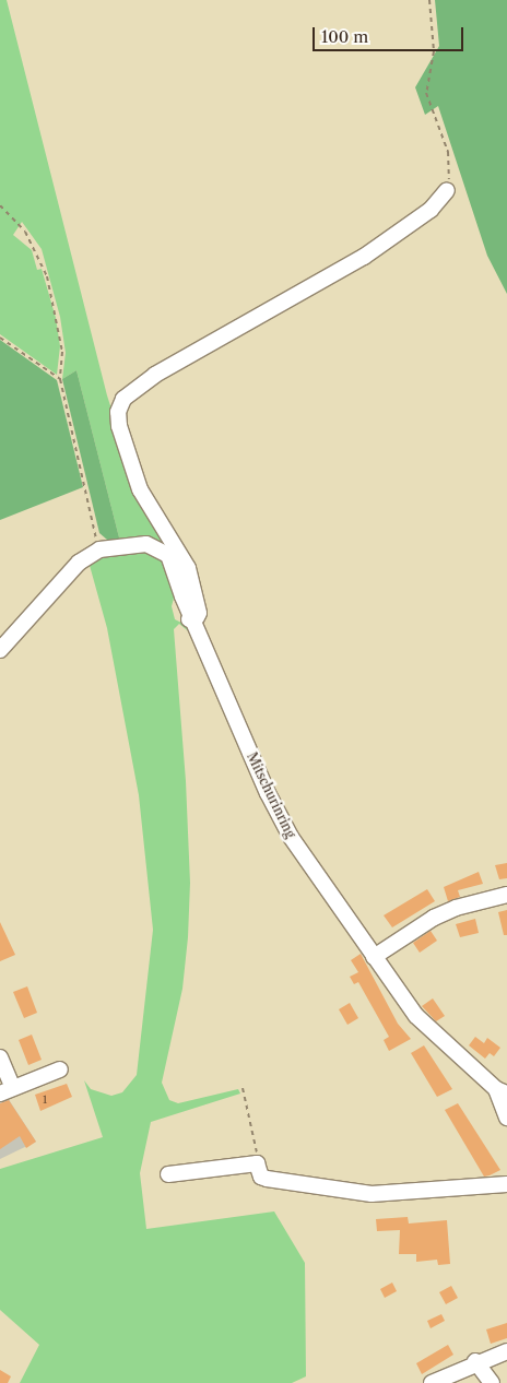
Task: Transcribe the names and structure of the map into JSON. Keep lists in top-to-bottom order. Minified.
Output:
{"streets":{"street":["Mitschurinring"]},"house_numbers":["1"],"scale_bar":"100 m"}
